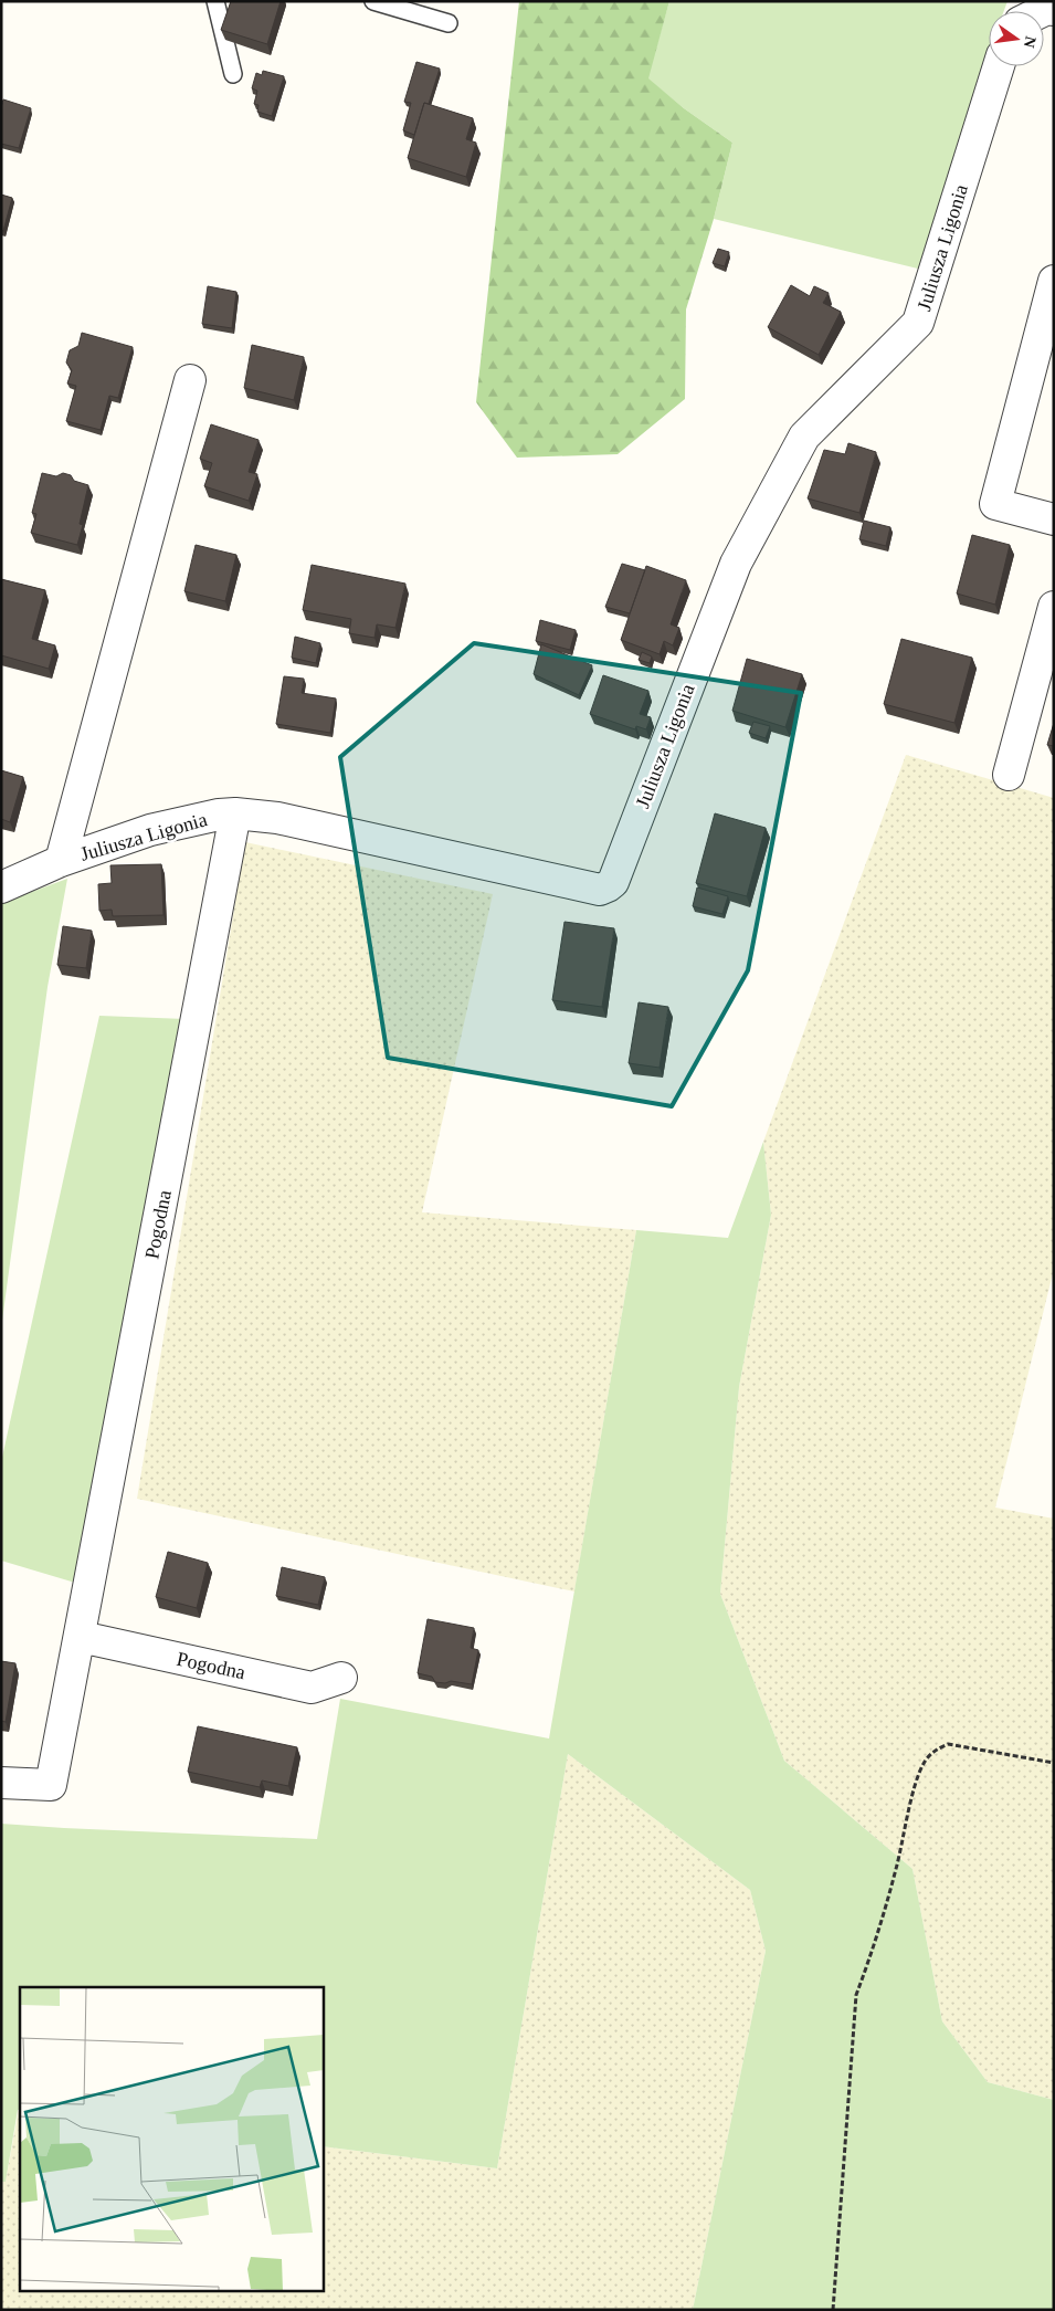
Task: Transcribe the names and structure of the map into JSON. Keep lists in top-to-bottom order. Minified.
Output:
{"streets":{"street":["Juliusza Ligonia","Pogodna"]},"crossings":[["Juliusza Ligonia","Pogodna"]],"north":"right"}
